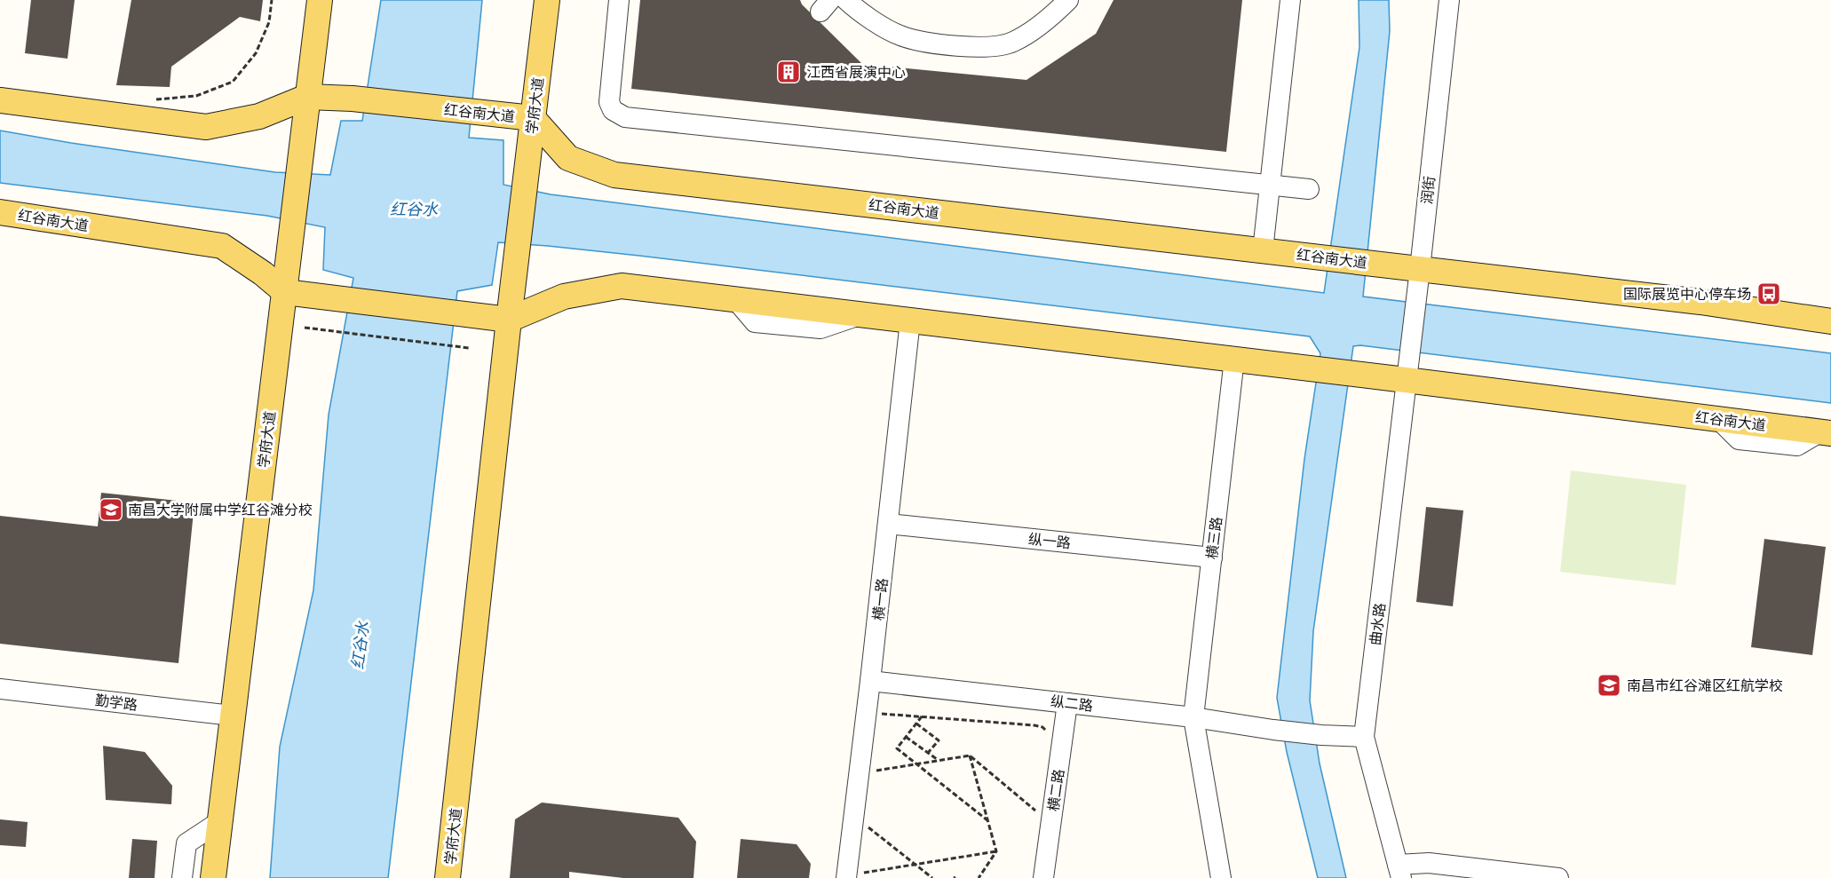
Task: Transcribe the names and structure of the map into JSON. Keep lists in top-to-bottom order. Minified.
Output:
{"streets":{"main road":["学府大道","红谷南大道"],"street":["润街","横三路","纵一路","横一路","曲水路","勤学路","纵二路","横二路"]},"crossings":[["学府大道","红谷南大道"],["学府大道","勤学路"],["红谷南大道","润街"],["红谷南大道","横三路"],["红谷南大道","横一路"],["红谷南大道","曲水路"],["润街","曲水路"],["横三路","纵一路"],["横三路","纵二路"],["纵一路","横一路"],["横一路","纵二路"],["曲水路","纵二路"],["纵二路","横二路"]],"water":["红谷水"],"places":{"building":["江西省展演中心"],"bus stop":["国际展览中心停车场"],"school or university":["南昌大学附属中学红谷滩分校","南昌市红谷滩区红航学校"]}}
